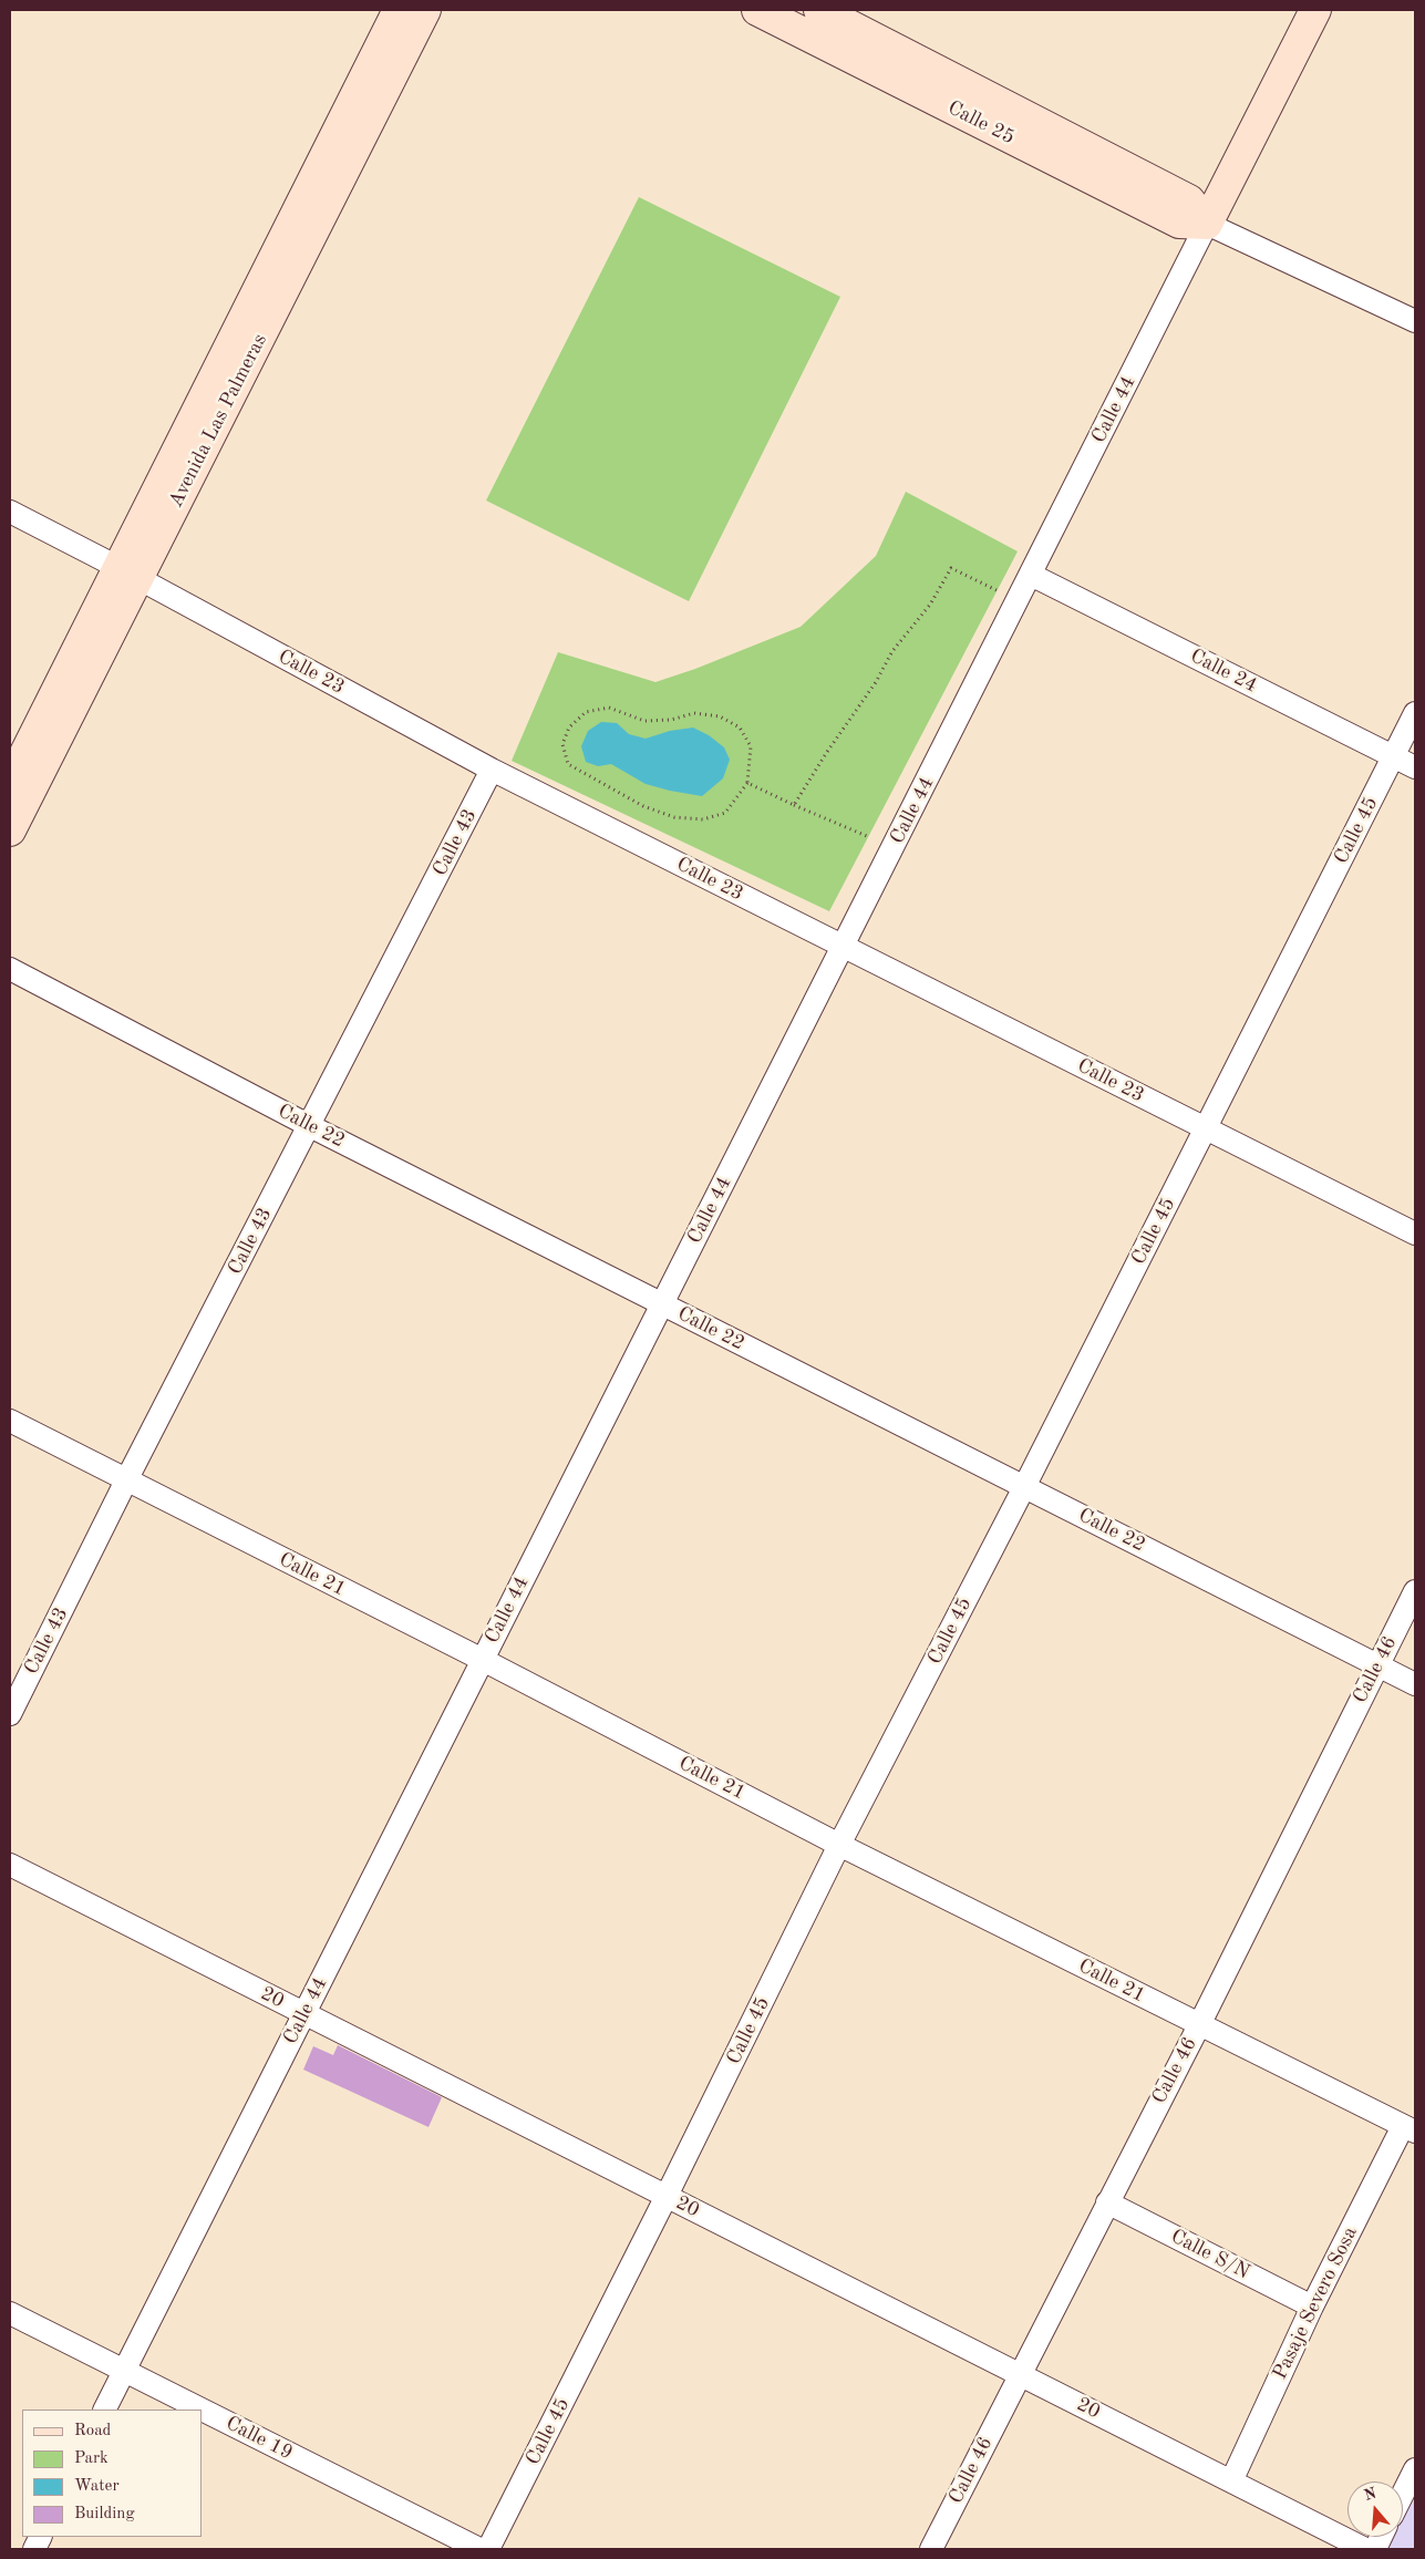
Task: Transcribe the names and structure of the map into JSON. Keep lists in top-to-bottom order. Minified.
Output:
{"streets":{"main road":["Calle 25","Calle 44","Avenida Las Palmeras"],"street":["Calle 24","Calle 23","Calle 45","Calle 43","Calle 22","Calle 21","Calle 46","20","Calle S/N","Pasaje Severo Sosa","Calle 19"]},"crossings":[["Calle 25","Calle 44"],["Calle 44","Calle 24"],["Calle 44","Calle 23"],["Calle 44","Calle 22"],["Calle 44","Calle 21"],["Calle 44","20"],["Calle 44","Calle 19"],["Avenida Las Palmeras","Calle 23"],["Calle 24","Calle 45"],["Calle 23","Calle 45"],["Calle 23","Calle 43"],["Calle 45","Calle 22"],["Calle 45","Calle 21"],["Calle 45","20"],["Calle 43","Calle 22"],["Calle 43","Calle 21"],["Calle 22","Calle 46"],["Calle 21","Calle 46"],["Calle 21","Pasaje Severo Sosa"],["Calle 46","20"],["Calle 46","Calle S/N"],["20","Pasaje Severo Sosa"],["Calle S/N","Pasaje Severo Sosa"]],"legend":["Road","Park","Water","Building"],"north":"top"}
